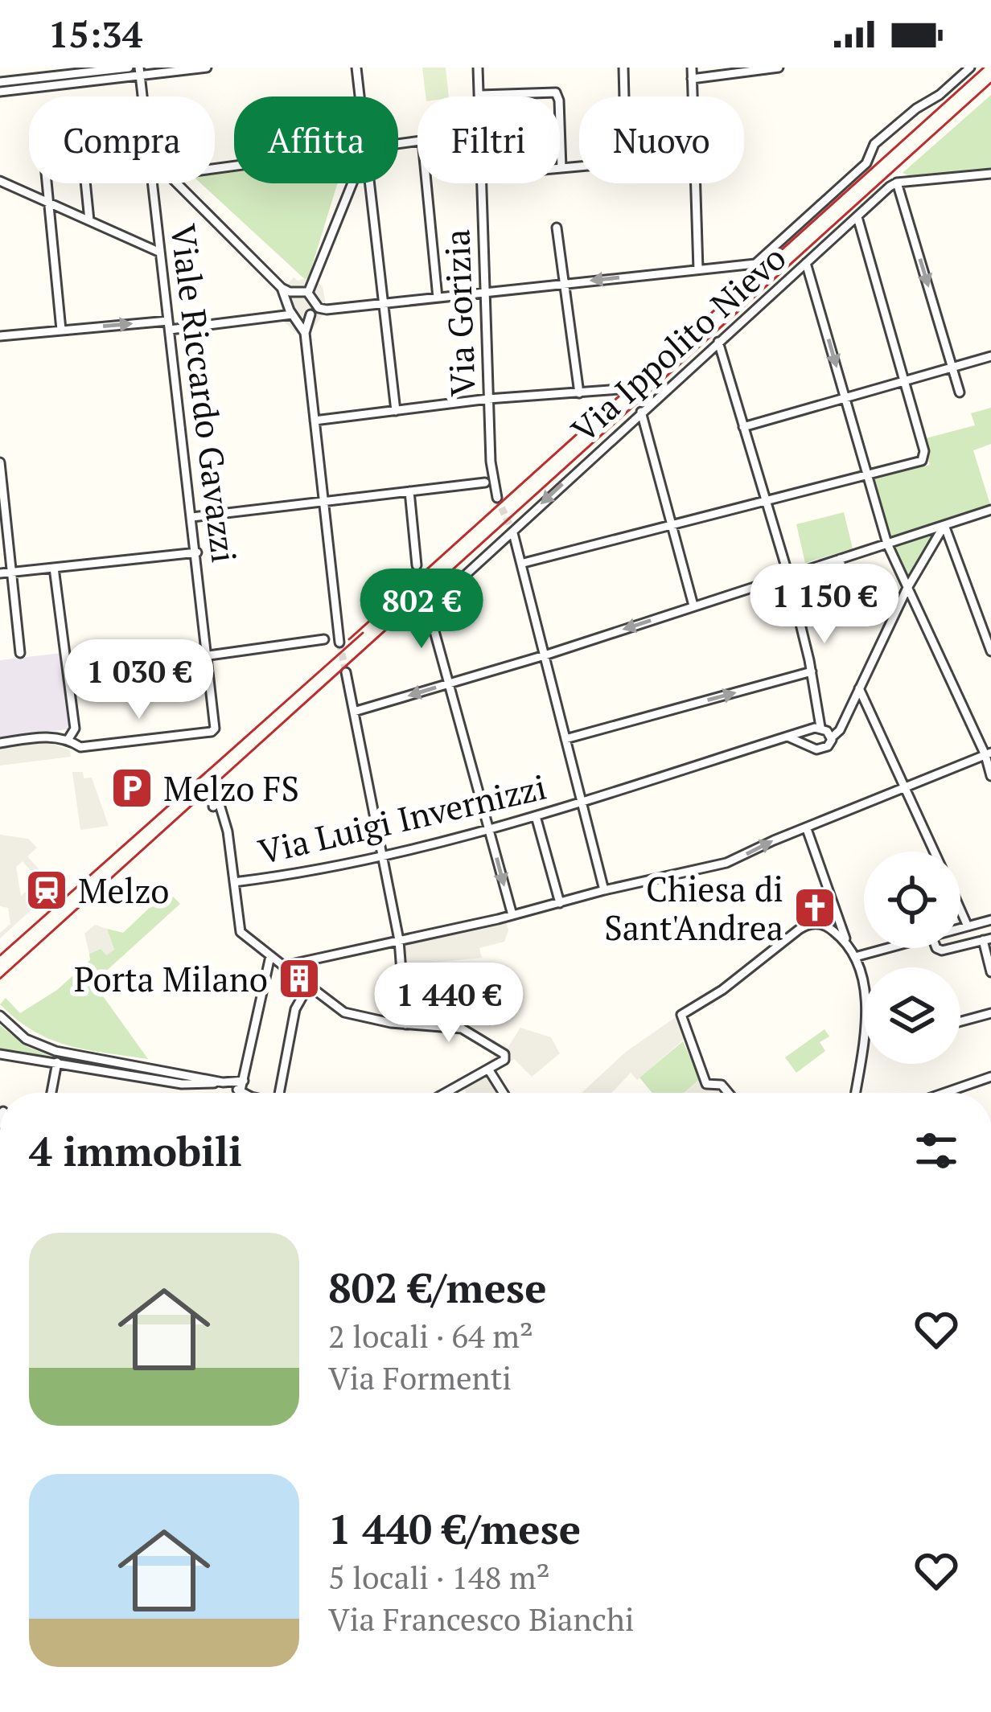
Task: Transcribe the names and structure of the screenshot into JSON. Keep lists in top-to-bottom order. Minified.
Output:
{"streets":{"street":["Via Gorizia","Via Ippolito Nievo","Viale Riccardo Gavazzi","Via Luigi Invernizzi"]},"one_way":["Via Ippolito Nievo"],"places":{"parking":["Melzo FS"],"station":["Melzo"],"church":["Chiesa di Sant'Andrea"],"building":["Porta Milano"]},"page":{"status":"15:34","chip":["Compra","Affitta","Filtri","Nuovo"],"price":["1 150 €","802 €","1 030 €","1 440 €"],"heading":"4 immobili","list":[{"name":"802 €/mese","note":"2 locali · 64 m² · Via Formenti"},{"name":"1 440 €/mese","note":"5 locali · 148 m² · Via Francesco Bianchi"}]}}
